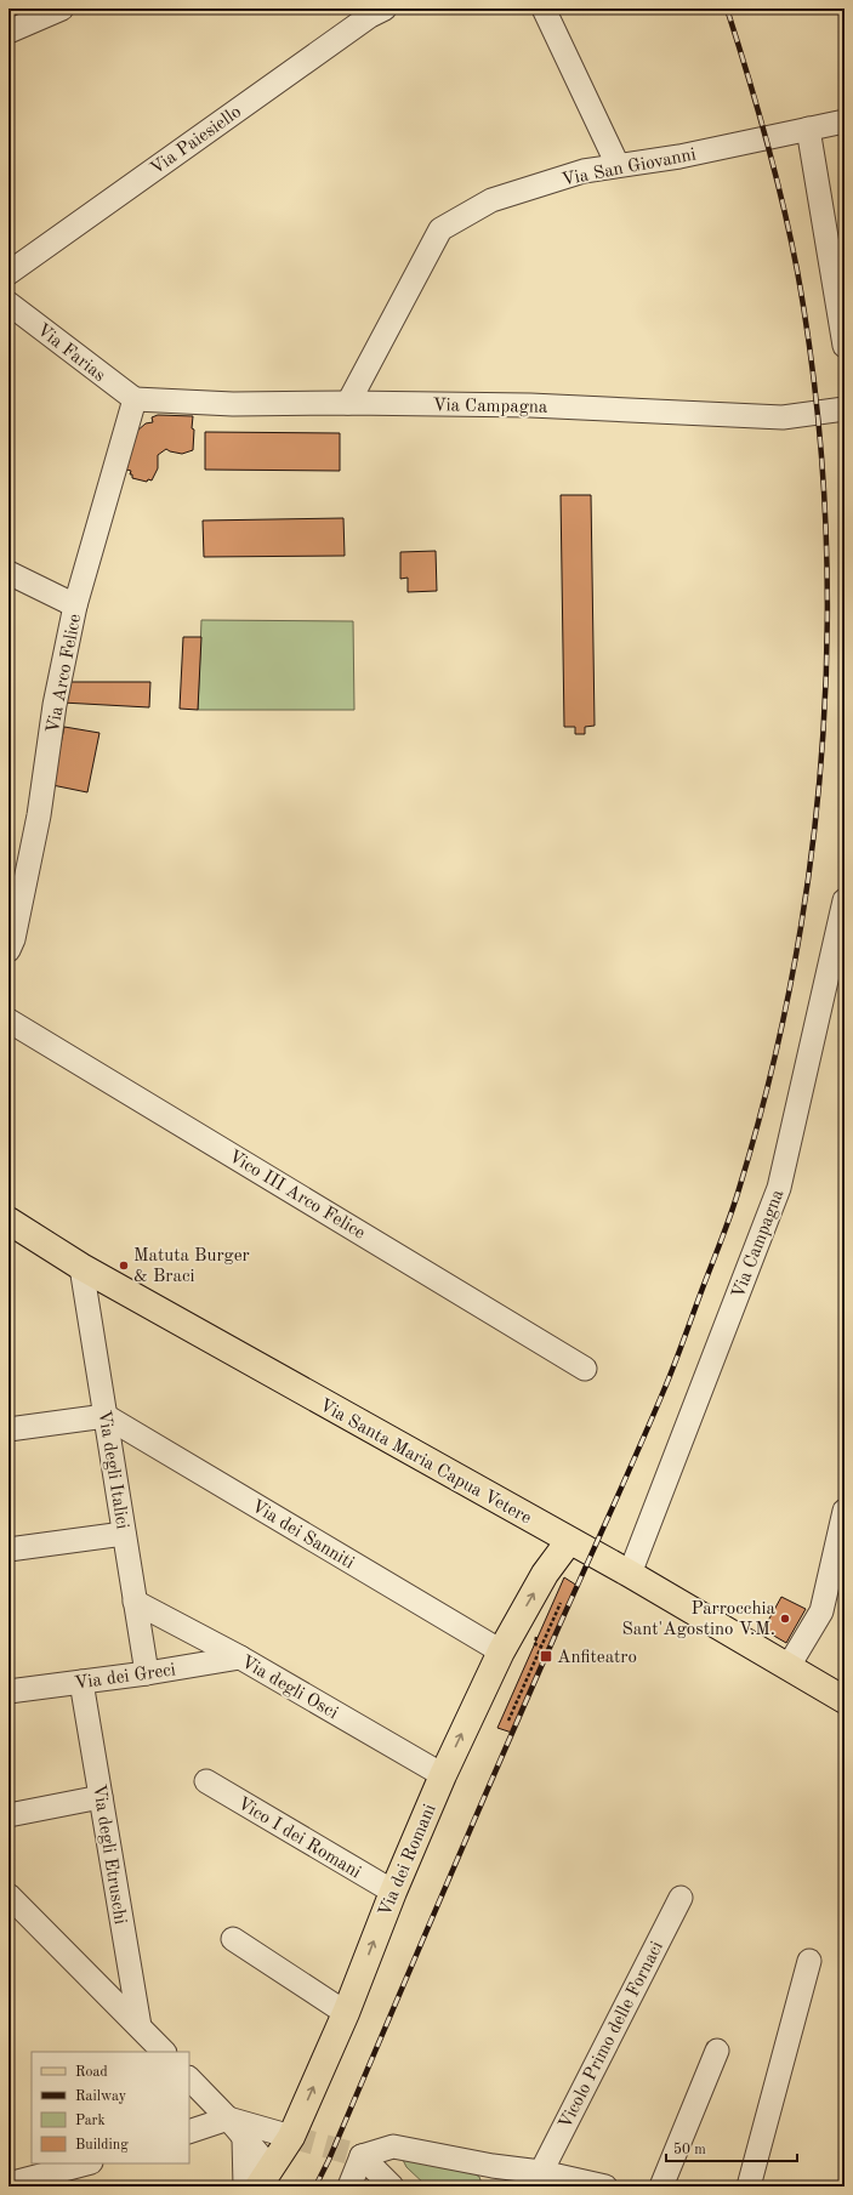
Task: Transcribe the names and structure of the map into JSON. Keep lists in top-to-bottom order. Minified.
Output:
{"streets":{"main road":["Via Santa Maria Capua Vetere","Via dei Romani"],"street":["Via Paiesiello","Via San Giovanni","Via Farias","Via Campagna","Via Arco Felice","Vico III Arco Felice","Via degli Italici","Via dei Sanniti","Via dei Greci","Via degli Osci","Vico I dei Romani","Via degli Etruschi","Vicolo Primo delle Fornaci"]},"crossings":[["Via San Giovanni","Via Campagna"],["Via Farias","Via Campagna"],["Via Farias","Via Arco Felice"],["Via Campagna","Via Arco Felice"],["Via Campagna","Via Santa Maria Capua Vetere"],["Via Santa Maria Capua Vetere","Via degli Italici"],["Via Santa Maria Capua Vetere","Via dei Romani"],["Via degli Italici","Via dei Sanniti"],["Via degli Italici","Via dei Greci"],["Via degli Italici","Via degli Osci"],["Via dei Sanniti","Via dei Romani"],["Via dei Greci","Via degli Osci"],["Via dei Greci","Via degli Etruschi"],["Via degli Osci","Via dei Romani"],["Vico I dei Romani","Via dei Romani"]],"one_way":["Via dei Romani"],"places":{"other":["Matuta Burger & Braci","Parrocchia Sant'Agostino V.M."],"transit":["Anfiteatro"]},"legend":["Road","Railway","Park","Building"],"scale_bar":"50 m"}
